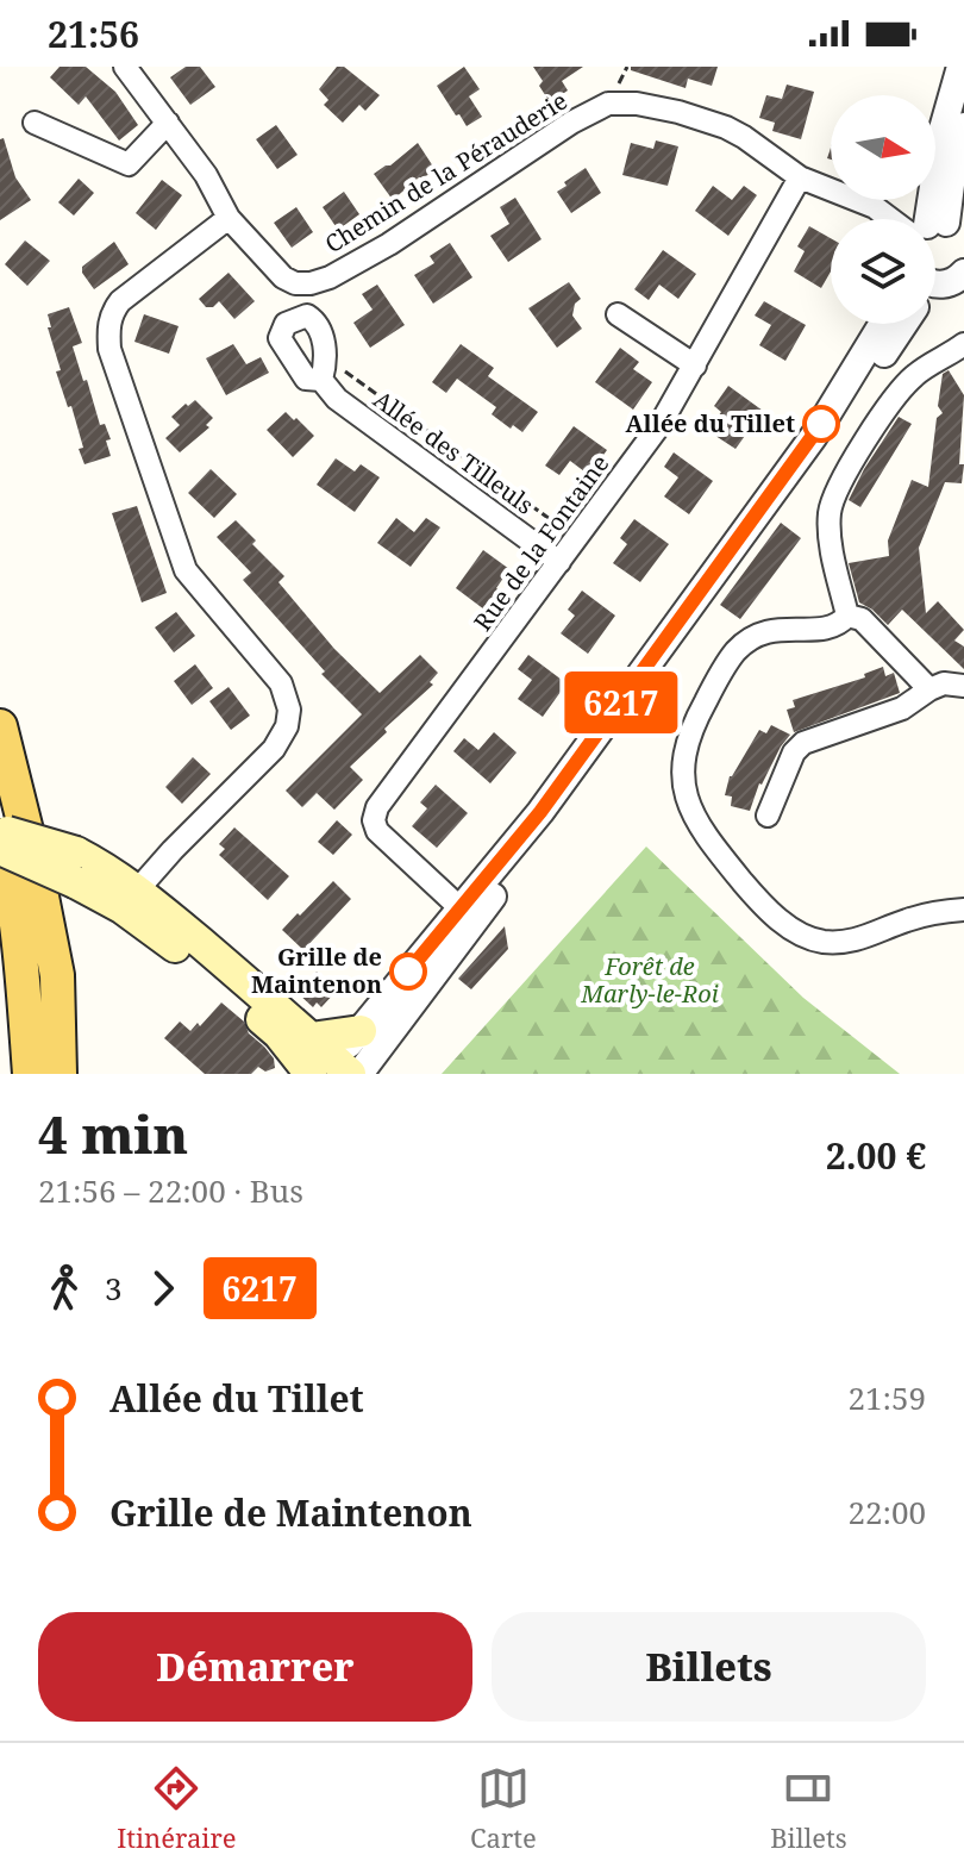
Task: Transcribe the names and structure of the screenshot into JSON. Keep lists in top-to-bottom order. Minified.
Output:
{"streets":{"street":["Chemin de la Pérauderie","Allée des Tilleuls","Rue de la Fontaine"]},"crossings":[["Chemin de la Pérauderie","Rue de la Fontaine"],["Allée des Tilleuls","Rue de la Fontaine"]],"parks":["Forêt de Marly-le-Roi"],"places":["Allée du Tillet","Grille de Maintenon"],"lines":["bus line 6217"],"north":"right","page":{"status":"21:56","on_map":"6217","heading":["4 min","21:56 – 22:00 · Bus","2.00 €"],"legs":["3","6217"],"list":[{"name":"Allée du Tillet","value":"21:59"},{"name":"Grille de Maintenon","value":"22:00"}],"buttons":["Démarrer","Billets"],"tabs":["Itinéraire","Carte","Billets"]}}
